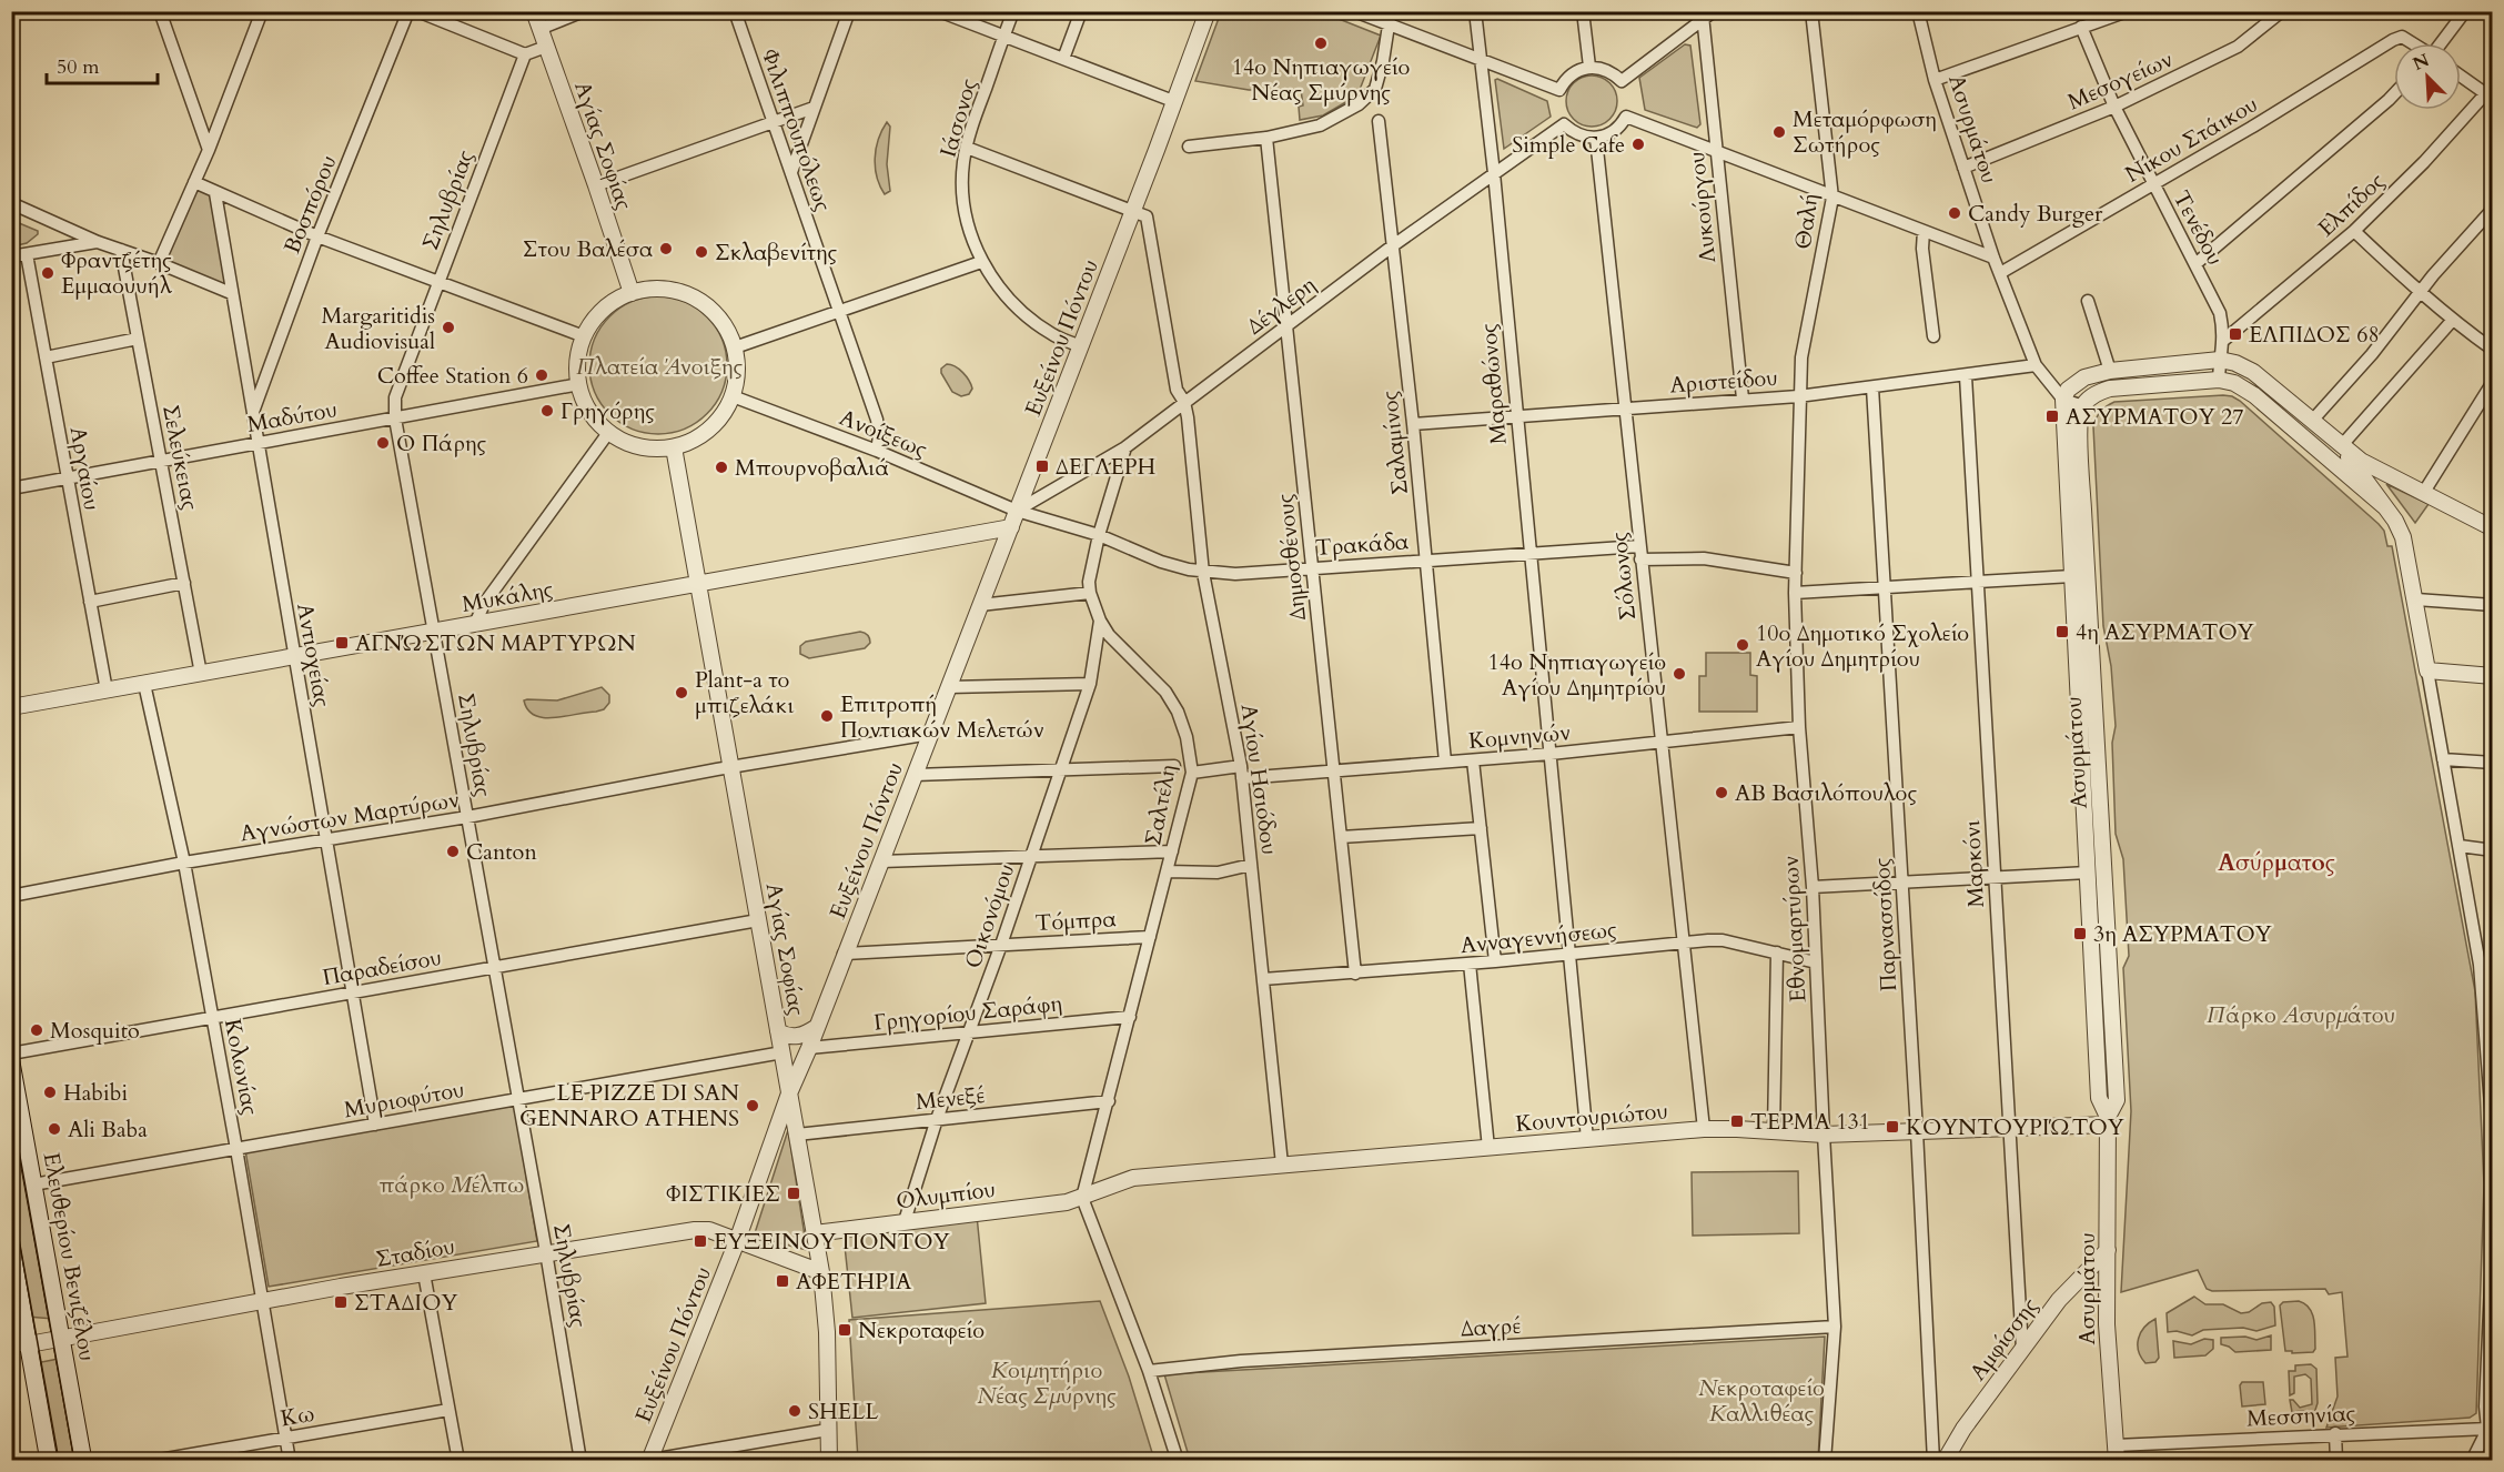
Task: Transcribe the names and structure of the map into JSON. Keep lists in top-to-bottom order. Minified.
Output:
{"streets":{"main road":["Ελευθερίου Βενιζέλου"],"street":["Μεσογείων","Ιάσονος","Ασυρμάτου","Φιλιππουπόλεως","Νίκου Στάικου","Αγίας Σοφίας","Σηλυβρίας","Βοσπόρου","Ελπίδος","Λυκούργου","Θαλή","Τενέδου","Δέγλερη","Ευξείνου Πόντου","Αριστείδου","Μαραθώνος","Μαδύτου","Ανοίξεως","Σαλαμίνος","Σελεύκειας","Αργαίου","Τρακάδα","Δημοσθένους","Σόλωνος","Μυκάλης","Αντιοχείας","Κομνηνών","Αγίου Ησιόδου","Σαλτέλη","Αγνώστων Μαρτύρων","Μαρκόνι","Οικονόμου","Τόμπρα","Παρνασσίδος","Εθνομαρτύρων","Ανναγεννήσεως","Παραδείσου","Γρηγορίου Σαράφη","Κολωνίας","Μενεξέ","Μυριοφύτου","Κουντουριώτου","Ολυμπίου","Σταδίου","Δαγρέ","Αμφίσσης","Κω","Μεσσηνίας"]},"crossings":[["Μεσογείων","Ασυρμάτου"],["Μεσογείων","Τενέδου"],["Ιάσονος","Ευξείνου Πόντου"],["Ασυρμάτου","Νίκου Στάικου"],["Ασυρμάτου","Αριστείδου"],["Ασυρμάτου","Κουντουριώτου"],["Ασυρμάτου","Αμφίσσης"],["Ασυρμάτου","Μεσσηνίας"],["Φιλιππουπόλεως","Ανοίξεως"],["Νίκου Στάικου","Τενέδου"],["Αγίας Σοφίας","Ευξείνου Πόντου"],["Αγίας Σοφίας","Μαδύτου"],["Αγίας Σοφίας","Ανοίξεως"],["Αγίας Σοφίας","Μυκάλης"],["Αγίας Σοφίας","Αγνώστων Μαρτύρων"],["Αγίας Σοφίας","Παραδείσου"],["Αγίας Σοφίας","Μενεξέ"],["Αγίας Σοφίας","Μυριοφύτου"],["Αγίας Σοφίας","Ολυμπίου"],["Αγίας Σοφίας","Σταδίου"],["Σηλυβρίας","Μαδύτου"],["Σηλυβρίας","Μυκάλης"],["Σηλυβρίας","Αγνώστων Μαρτύρων"],["Σηλυβρίας","Παραδείσου"],["Σηλυβρίας","Μυριοφύτου"],["Σηλυβρίας","Σταδίου"],["Βοσπόρου","Αντιοχείας"],["Ελπίδος","Τενέδου"],["Λυκούργου","Αριστείδου"],["Θαλή","Αριστείδου"],["Θαλή","Εθνομαρτύρων"],["Δέγλερη","Ευξείνου Πόντου"],["Δέγλερη","Μαραθώνος"],["Δέγλερη","Ανοίξεως"],["Δέγλερη","Σαλαμίνος"],["Δέγλερη","Τρακάδα"],["Δέγλερη","Δημοσθένους"],["Δέγλερη","Σόλωνος"],["Δέγλερη","Αγίου Ησιόδου"],["Δέγλερη","Σαλτέλη"],["Ευξείνου Πόντου","Ανοίξεως"],["Ευξείνου Πόντου","Τρακάδα"],["Ευξείνου Πόντου","Μυκάλης"],["Ευξείνου Πόντου","Αγίου Ησιόδου"],["Ευξείνου Πόντου","Αγνώστων Μαρτύρων"],["Ευξείνου Πόντου","Τόμπρα"],["Ευξείνου Πόντου","Γρηγορίου Σαράφη"],["Ευξείνου Πόντου","Σταδίου"],["Αριστείδου","Μαραθώνος"],["Αριστείδου","Σαλαμίνος"],["Αριστείδου","Σόλωνος"],["Αριστείδου","Μαρκόνι"],["Αριστείδου","Παρνασσίδος"],["Αριστείδου","Εθνομαρτύρων"],["Μαραθώνος","Τρακάδα"],["Μαραθώνος","Κομνηνών"],["Μαραθώνος","Ανναγεννήσεως"],["Μαδύτου","Ανοίξεως"],["Μαδύτου","Σελεύκειας"],["Μαδύτου","Αργαίου"],["Μαδύτου","Αντιοχείας"],["Ανοίξεως","Τρακάδα"],["Σαλαμίνος","Τρακάδα"],["Σαλαμίνος","Κομνηνών"],["Σελεύκειας","Μυκάλης"],["Αργαίου","Μυκάλης"],["Τρακάδα","Δημοσθένους"],["Τρακάδα","Σόλωνος"],["Τρακάδα","Αγίου Ησιόδου"],["Τρακάδα","Σαλτέλη"],["Δημοσθένους","Κομνηνών"],["Δημοσθένους","Ανναγεννήσεως"],["Σόλωνος","Κομνηνών"],["Σόλωνος","Ανναγεννήσεως"],["Σόλωνος","Κουντουριώτου"],["Μυκάλης","Αντιοχείας"],["Μυκάλης","Κολωνίας"],["Αντιοχείας","Αγνώστων Μαρτύρων"],["Αντιοχείας","Παραδείσου"],["Αντιοχείας","Μυριοφύτου"],["Κομνηνών","Αγίου Ησιόδου"],["Κομνηνών","Σαλτέλη"],["Κομνηνών","Εθνομαρτύρων"],["Αγίου Ησιόδου","Ανναγεννήσεως"],["Αγίου Ησιόδου","Κουντουριώτου"],["Σαλτέλη","Οικονόμου"],["Σαλτέλη","Τόμπρα"],["Σαλτέλη","Γρηγορίου Σαράφη"],["Σαλτέλη","Μενεξέ"],["Σαλτέλη","Κουντουριώτου"],["Σαλτέλη","Ολυμπίου"],["Αγνώστων Μαρτύρων","Κολωνίας"],["Μαρκόνι","Κουντουριώτου"],["Μαρκόνι","Αμφίσσης"],["Οικονόμου","Τόμπρα"],["Οικονόμου","Γρηγορίου Σαράφη"],["Οικονόμου","Μενεξέ"],["Οικονόμου","Ολυμπίου"],["Παρνασσίδος","Κουντουριώτου"],["Εθνομαρτύρων","Ανναγεννήσεως"],["Εθνομαρτύρων","Κουντουριώτου"],["Εθνομαρτύρων","Δαγρέ"],["Παραδείσου","Κολωνίας"],["Κολωνίας","Μυριοφύτου"],["Κολωνίας","Σταδίου"],["Κολωνίας","Κω"],["Μυριοφύτου","Ελευθερίου Βενιζέλου"],["Κουντουριώτου","Ολυμπίου"],["Σταδίου","Ελευθερίου Βενιζέλου"]],"districts":["Ασύρματος"],"parks":["Πλατεία Άνοιξης","Πάρκο Ασυρμάτου","πάρκο Μέλπω","Κοιμητήριο Νέας Σμύρνης","Νεκροταφείο Καλλιθέας"],"places":{"other":["14ο Νηπιαγωγείο Νέας Σμύρνης","Μεταμόρφωση Σωτήρος","Simple Cafe","Candy Burger","Στου Βαλέσα","Σκλαβενίτης","Φραντζέτης Εμμαουυήλ","Margaritidis Audiovisual","Coffee Station 6","Γρηγόρης","Ο Πάρης","Μπουρνοβαλιά","10ο Δημοτικό Σχολείο Αγίου Δημητρίου","14ο Νηπιαγωγείο Αγίου Δημητρίου","Plant-a το μπιζελάκι","Επιτροπή Ποντιακών Μελετών","ΑΒ Βασιλόπουλος","Canton","Mosquito","Habibi","LE PIZZE DI SAN GENNARO ATHENS","Ali Baba","SHELL"],"transit":["ΕΛΠΙΔΟΣ 68","ΑΣΥΡΜΑΤΟΥ 27","ΔΕΓΛΕΡΗ","4η ΑΣΥΡΜΑΤΟΥ","ΑΓΝΏΣΤΩΝ ΜΑΡΤΥΡΩΝ","3η ΑΣΥΡΜΑΤΟΥ","ΤΕΡΜΑ 131","ΚΟΥΝΤΟΥΡΙΏΤΟΥ","ΦΙΣΤΙΚΙΕΣ","ΕΥΞΕΙΝΟΥ ΠΟΝΤΟΥ","ΑΦΕΤΗΡΙΑ","ΣΤΑΔΙΟΥ","Νεκροταφείο"]},"scale_bar":"50 m","north":"top left"}
